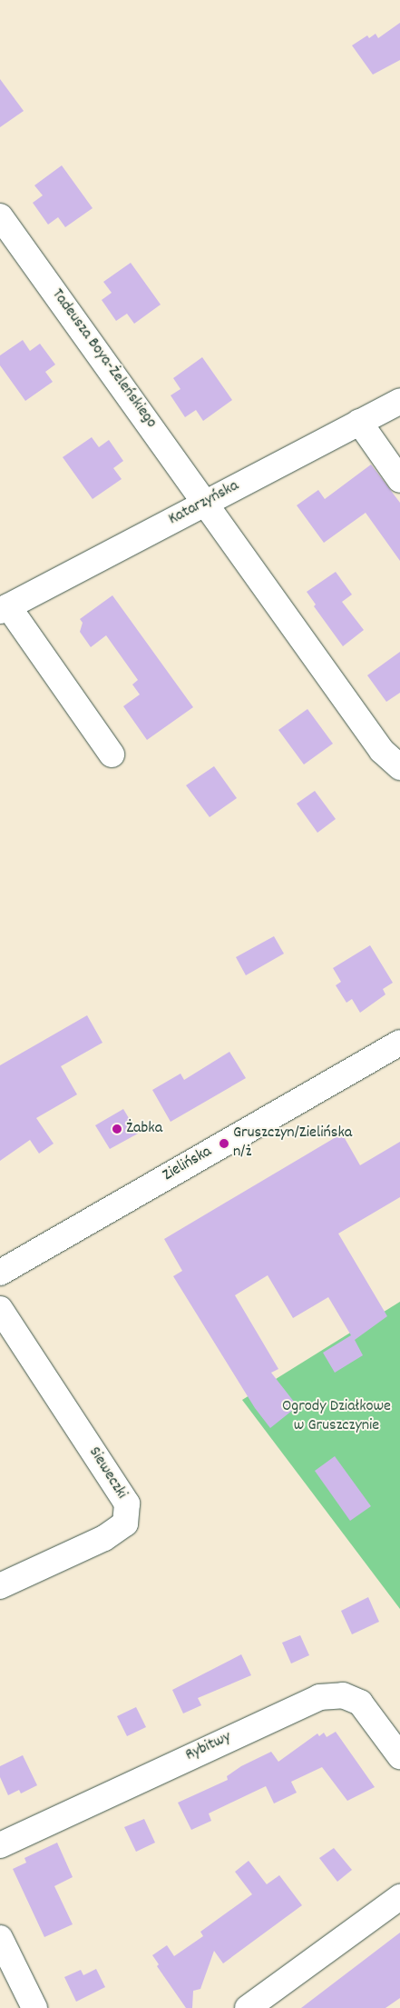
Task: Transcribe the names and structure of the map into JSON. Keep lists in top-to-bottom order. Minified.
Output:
{"streets":{"street":["Tadeusza Boya-Żeleńskiego","Katarzyńska","Zielińska","Sieweczki","Rybitwy"]},"crossings":[["Tadeusza Boya-Żeleńskiego","Katarzyńska"]],"parks":["Ogrody Działkowe w Gruszczynie"],"places":["Żabka","Gruszczyn/Zielińska n/ż"]}
